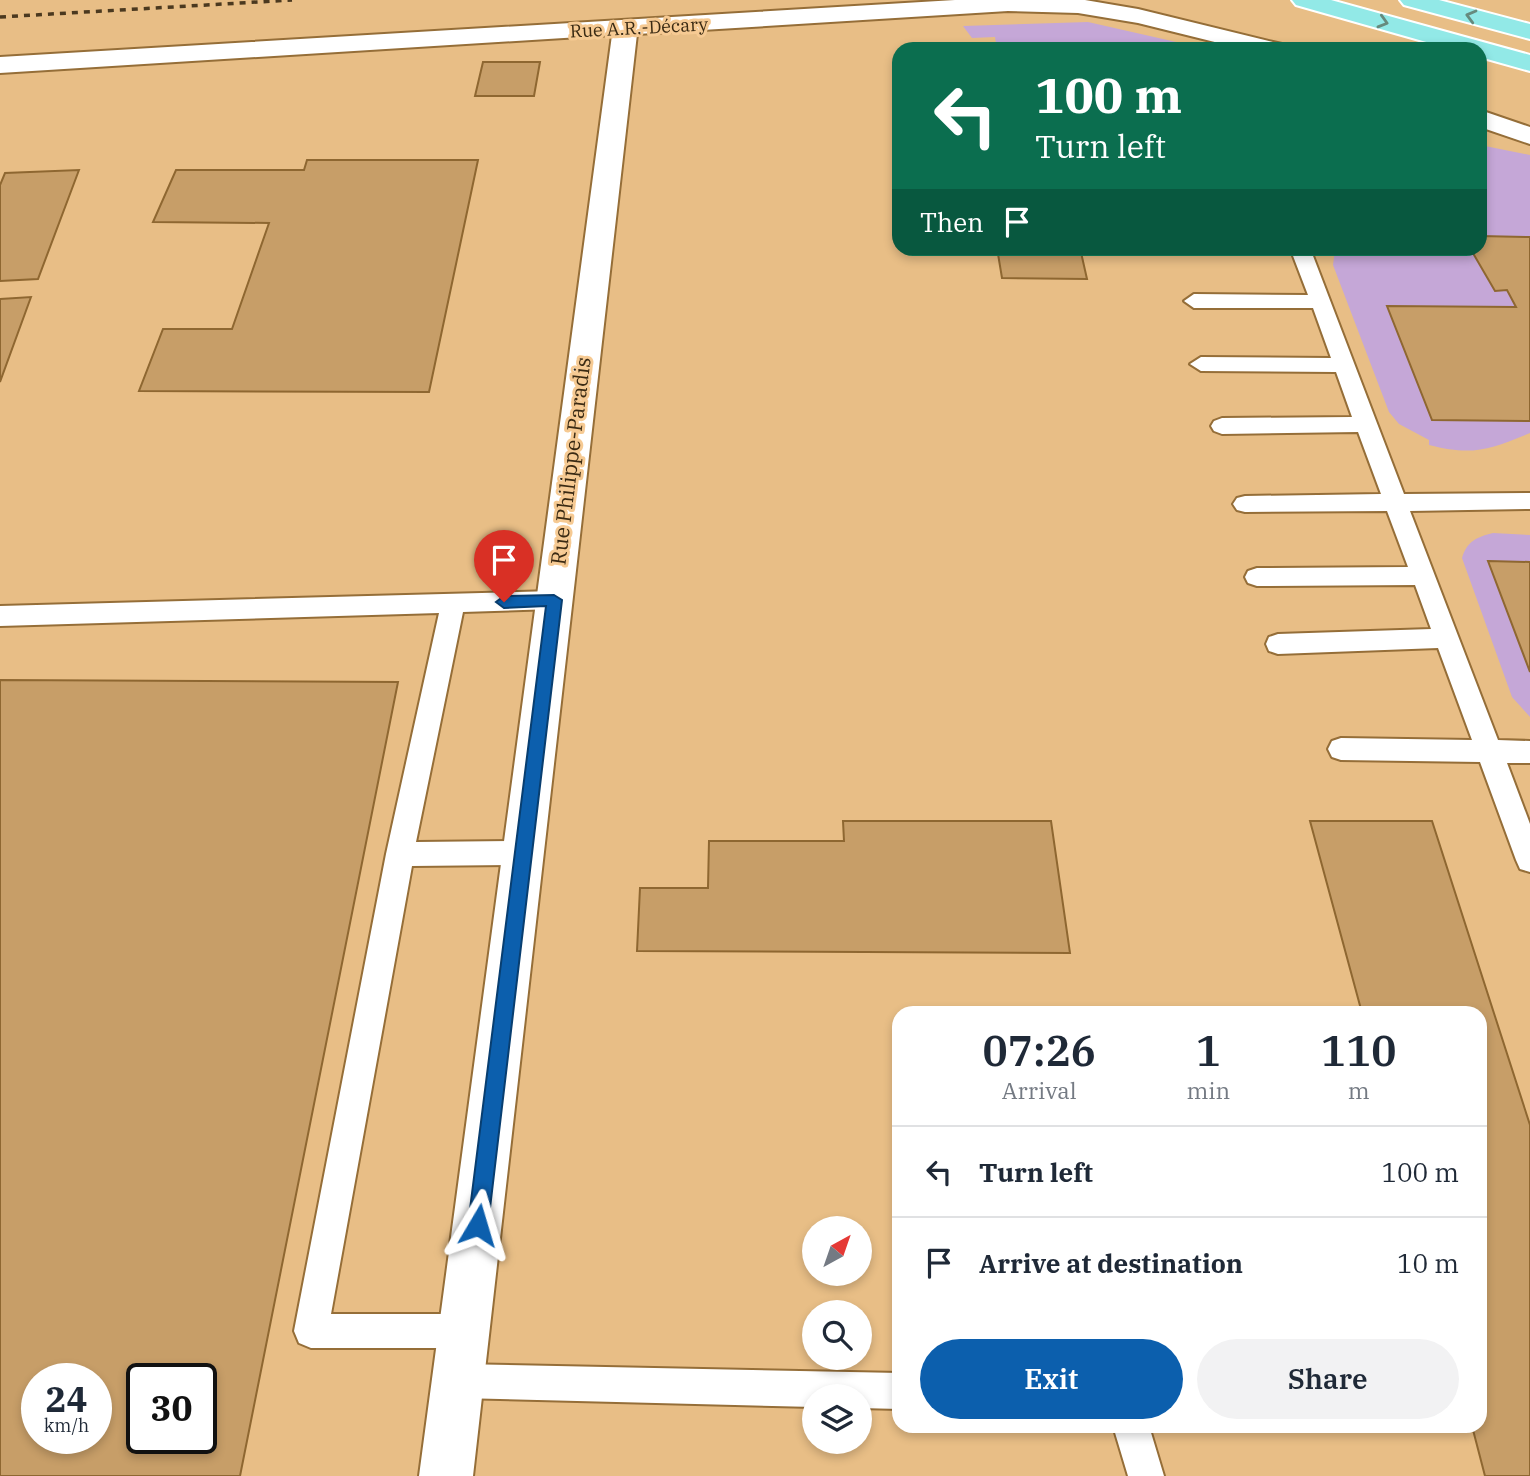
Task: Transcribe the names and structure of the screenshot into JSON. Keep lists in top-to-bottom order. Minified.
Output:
{"streets":{"street":["Rue A.R.-Décary","Rue Philippe-Paradis"]},"crossings":[["Rue A.R.-Décary","Rue Philippe-Paradis"]],"north":"top right","page":{"turn":["100 m","Turn left"],"then":"Then","eta":["07:26","Arrival","1","min","110","m"],"list":[{"name":"Turn left","value":"100 m"},{"name":"Arrive at destination","value":"10 m"}],"buttons":["Exit","Share"],"speed":"24 km/h","limit":"30"}}
